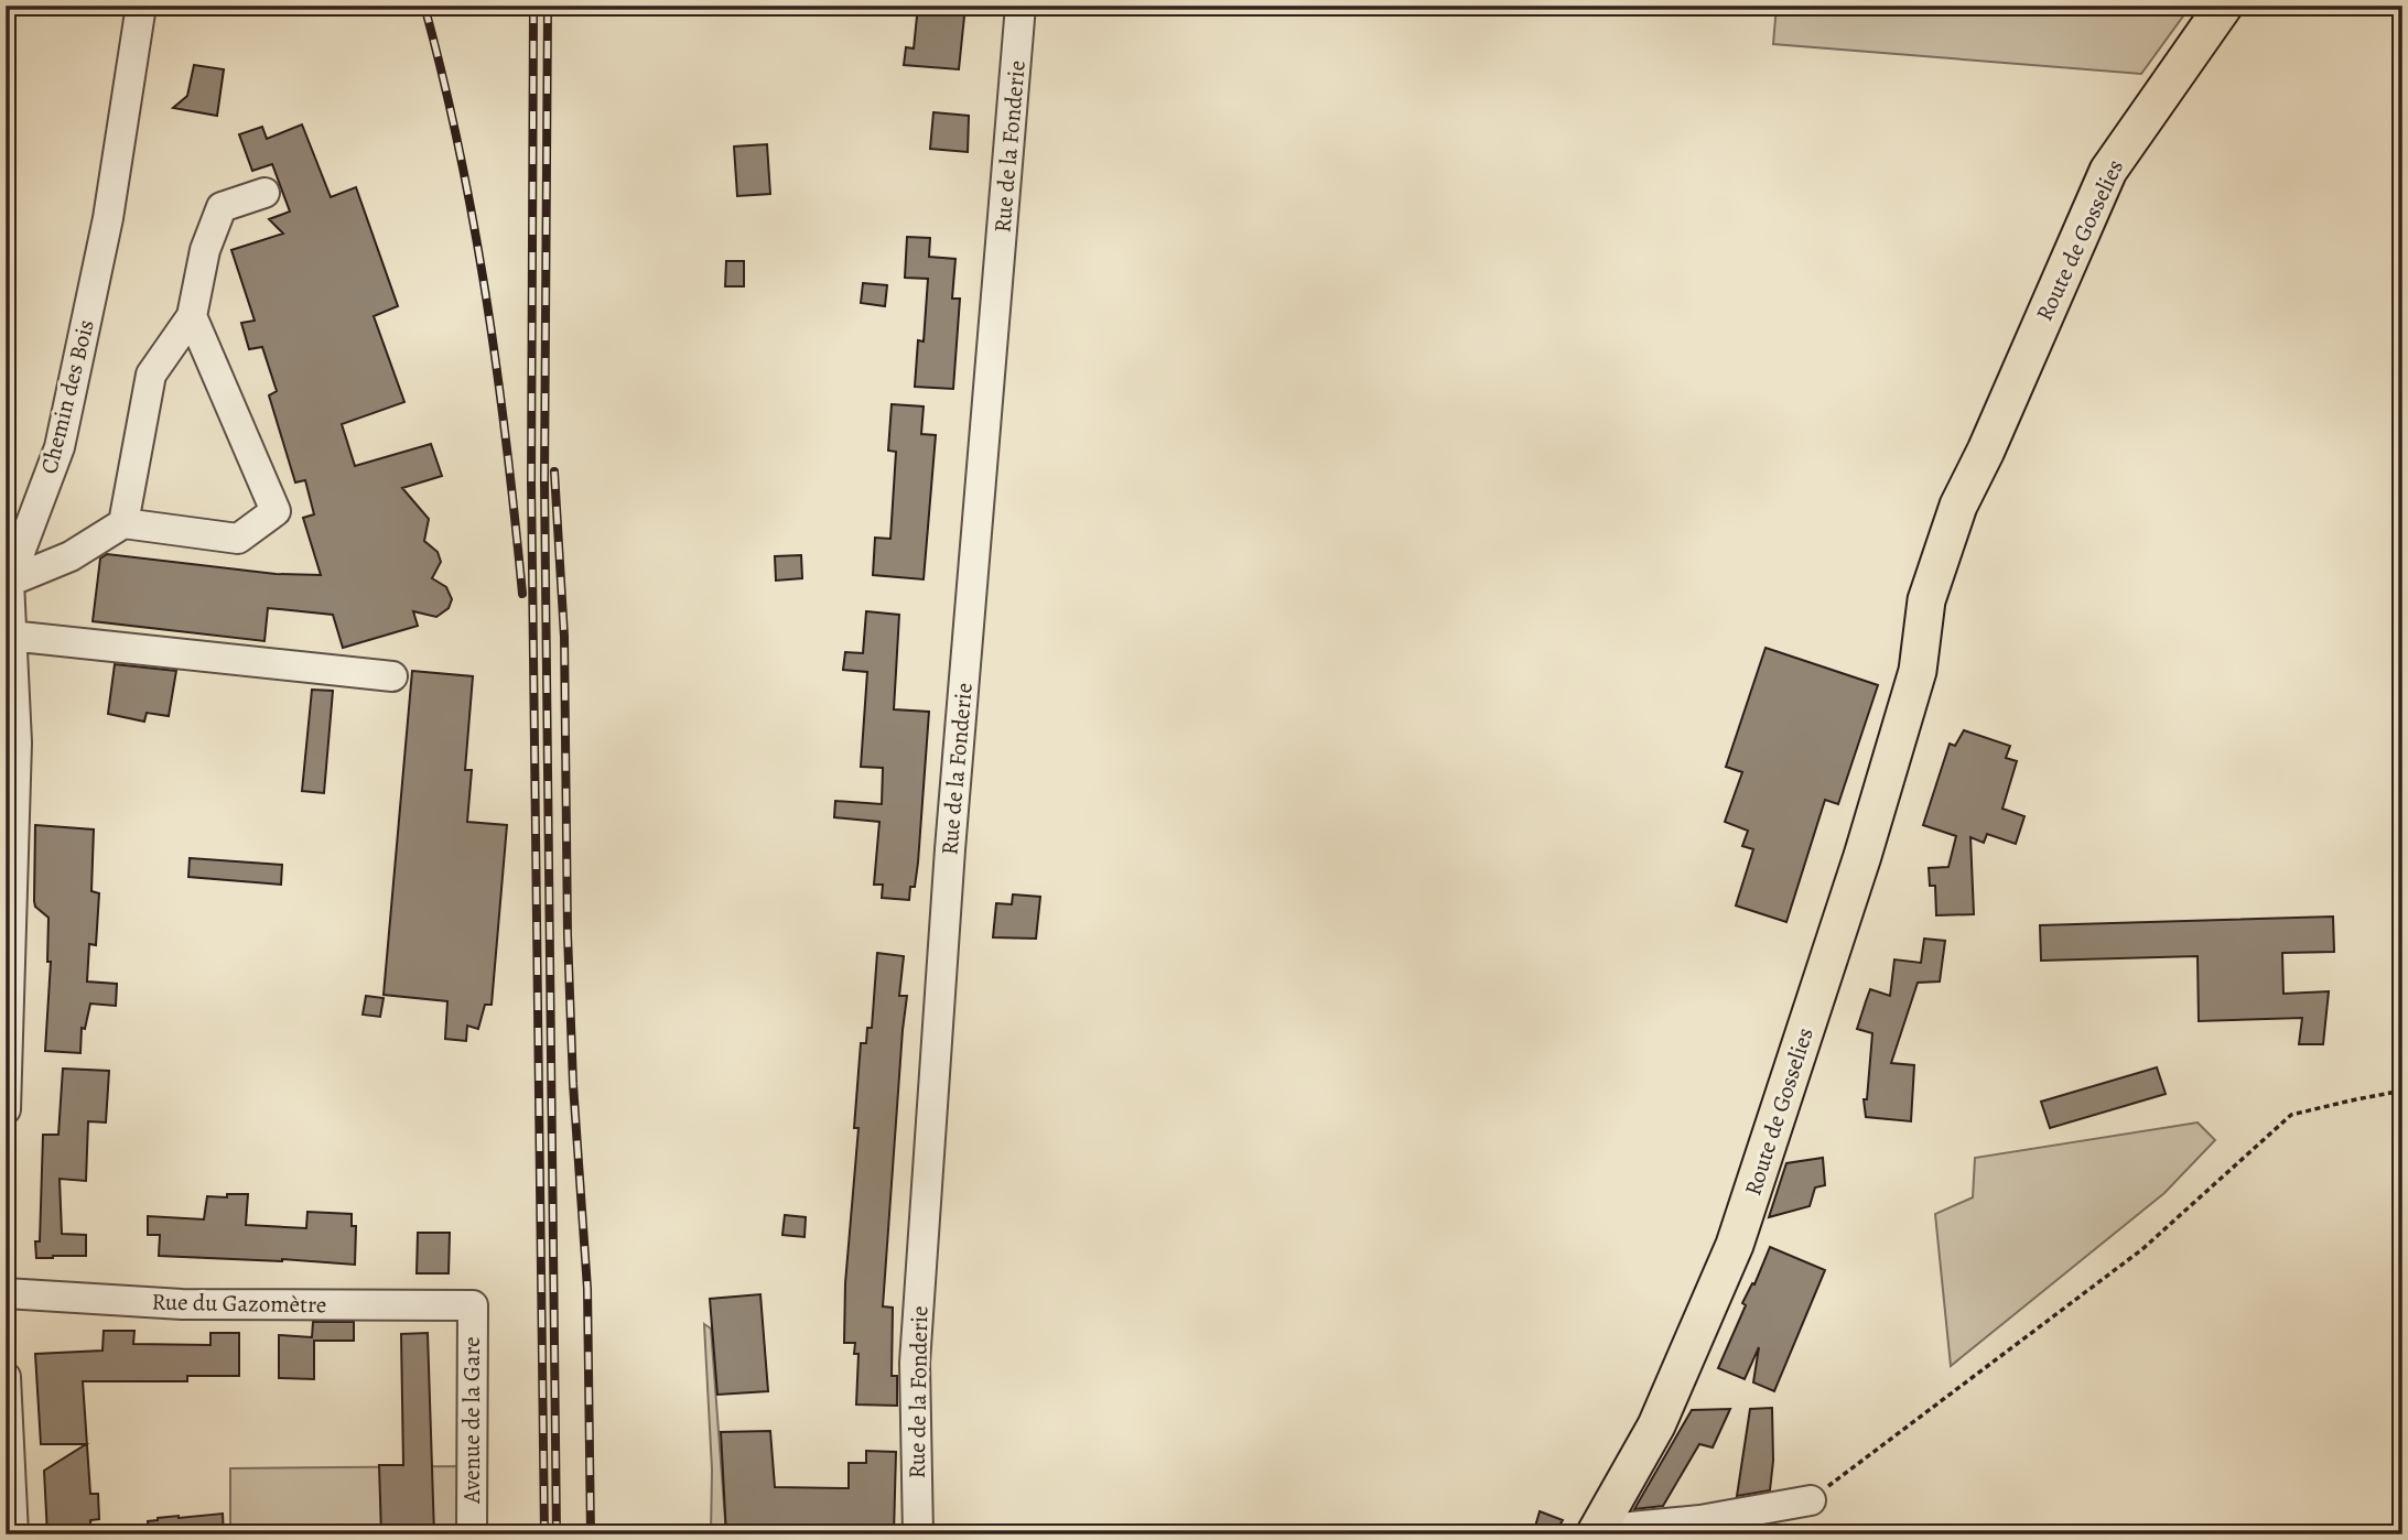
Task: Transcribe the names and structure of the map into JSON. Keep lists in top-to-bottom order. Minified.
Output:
{"streets":{"main road":["Route de Gosselies"],"street":["Rue de la Fonderie","Chemin des Bois","Rue du Gazomètre","Avenue de la Gare"]},"crossings":[["Rue du Gazomètre","Avenue de la Gare"]]}
